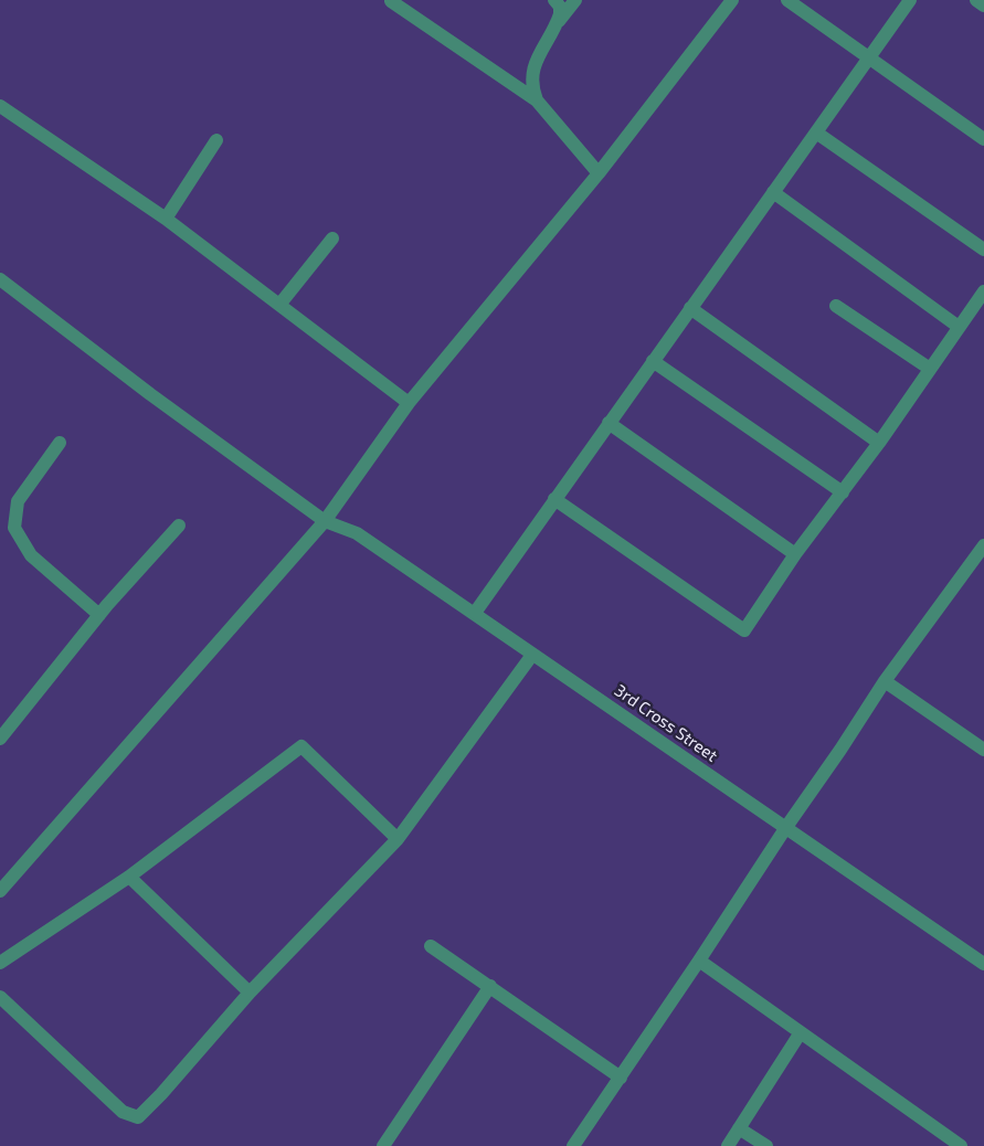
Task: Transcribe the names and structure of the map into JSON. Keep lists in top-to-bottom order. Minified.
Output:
{"streets":{"street":["3rd Cross Street"]}}
